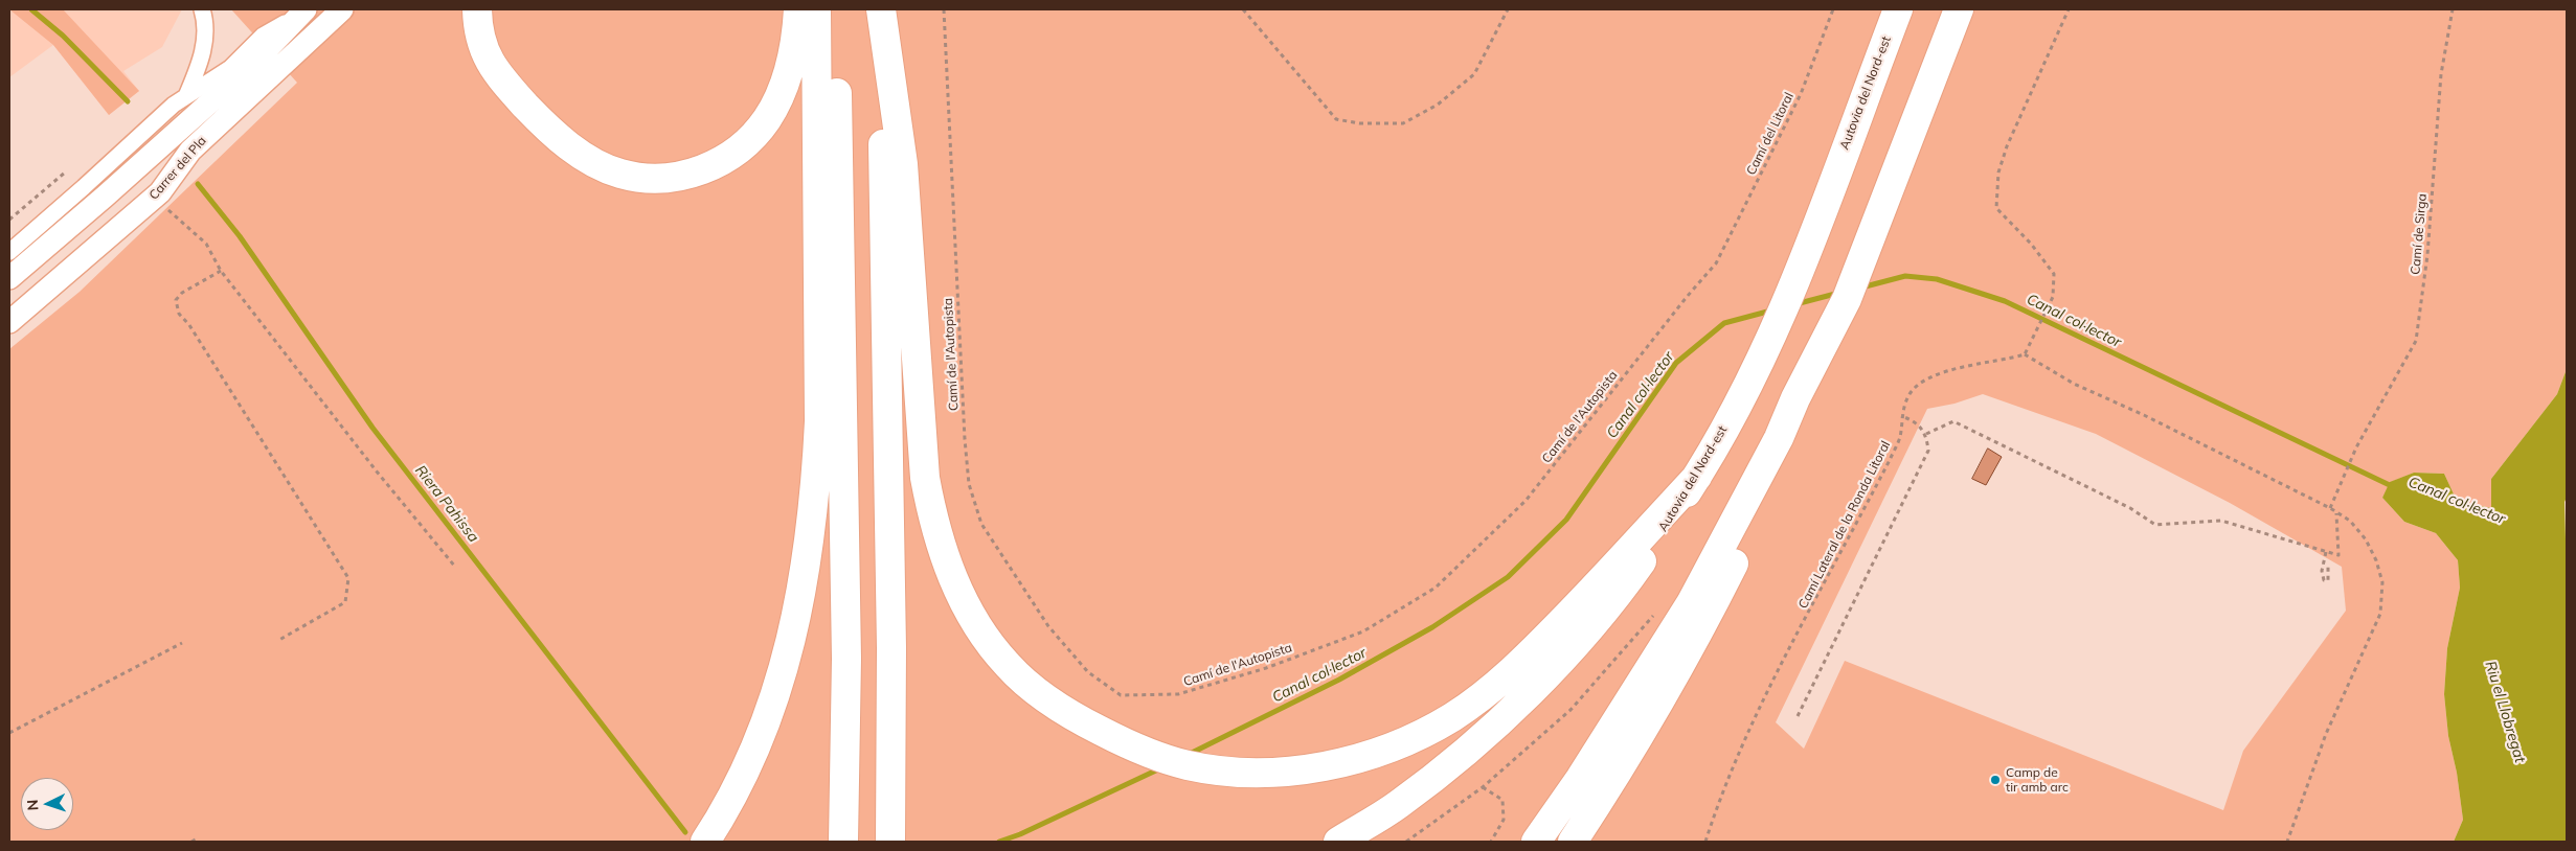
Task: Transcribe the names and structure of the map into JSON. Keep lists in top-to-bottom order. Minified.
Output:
{"streets":{"highway":["Autovia del Nord-est"],"main road":["Carrer del Pla"],"path":["Camí del Litoral","Camí de Sirga","Camí de l'Autopista","Camí Lateral de la Ronda Litoral"]},"crossings":[["Camí del Litoral","Camí de l'Autopista"]],"water":["Canal col·lector","Riera Pahissa","Riu el Llobregat"],"places":["Camp de tir amb arc"],"north":"left"}
